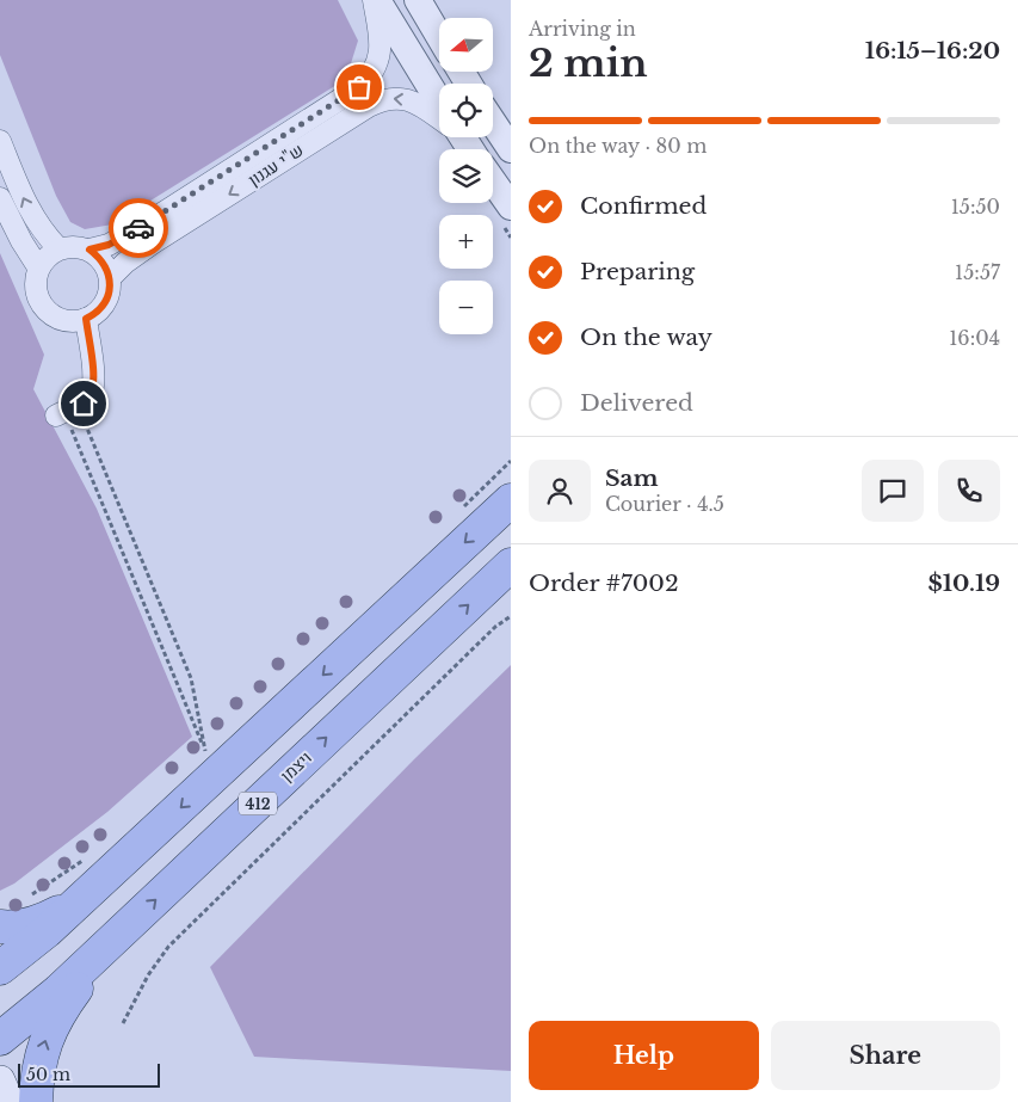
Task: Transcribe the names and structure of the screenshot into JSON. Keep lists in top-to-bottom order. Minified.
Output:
{"streets":{"main road":["ויצמן","412"],"street":["ש\"י עגנון"]},"one_way":["ש\"י עגנון"],"scale_bar":"50 m","north":"left","page":{"heading":["2 min","Arriving in","16:15–16:20"],"panel":["Sam","Courier · 4.5","Order #7002","$10.19"],"map_buttons":["+","−"],"bar":"On the way · 80 m","list":[["Confirmed","15:50"],["Preparing","15:57"],["On the way","16:04"],"Delivered"],"buttons":["Help","Share"],"scale":"50 m"}}
